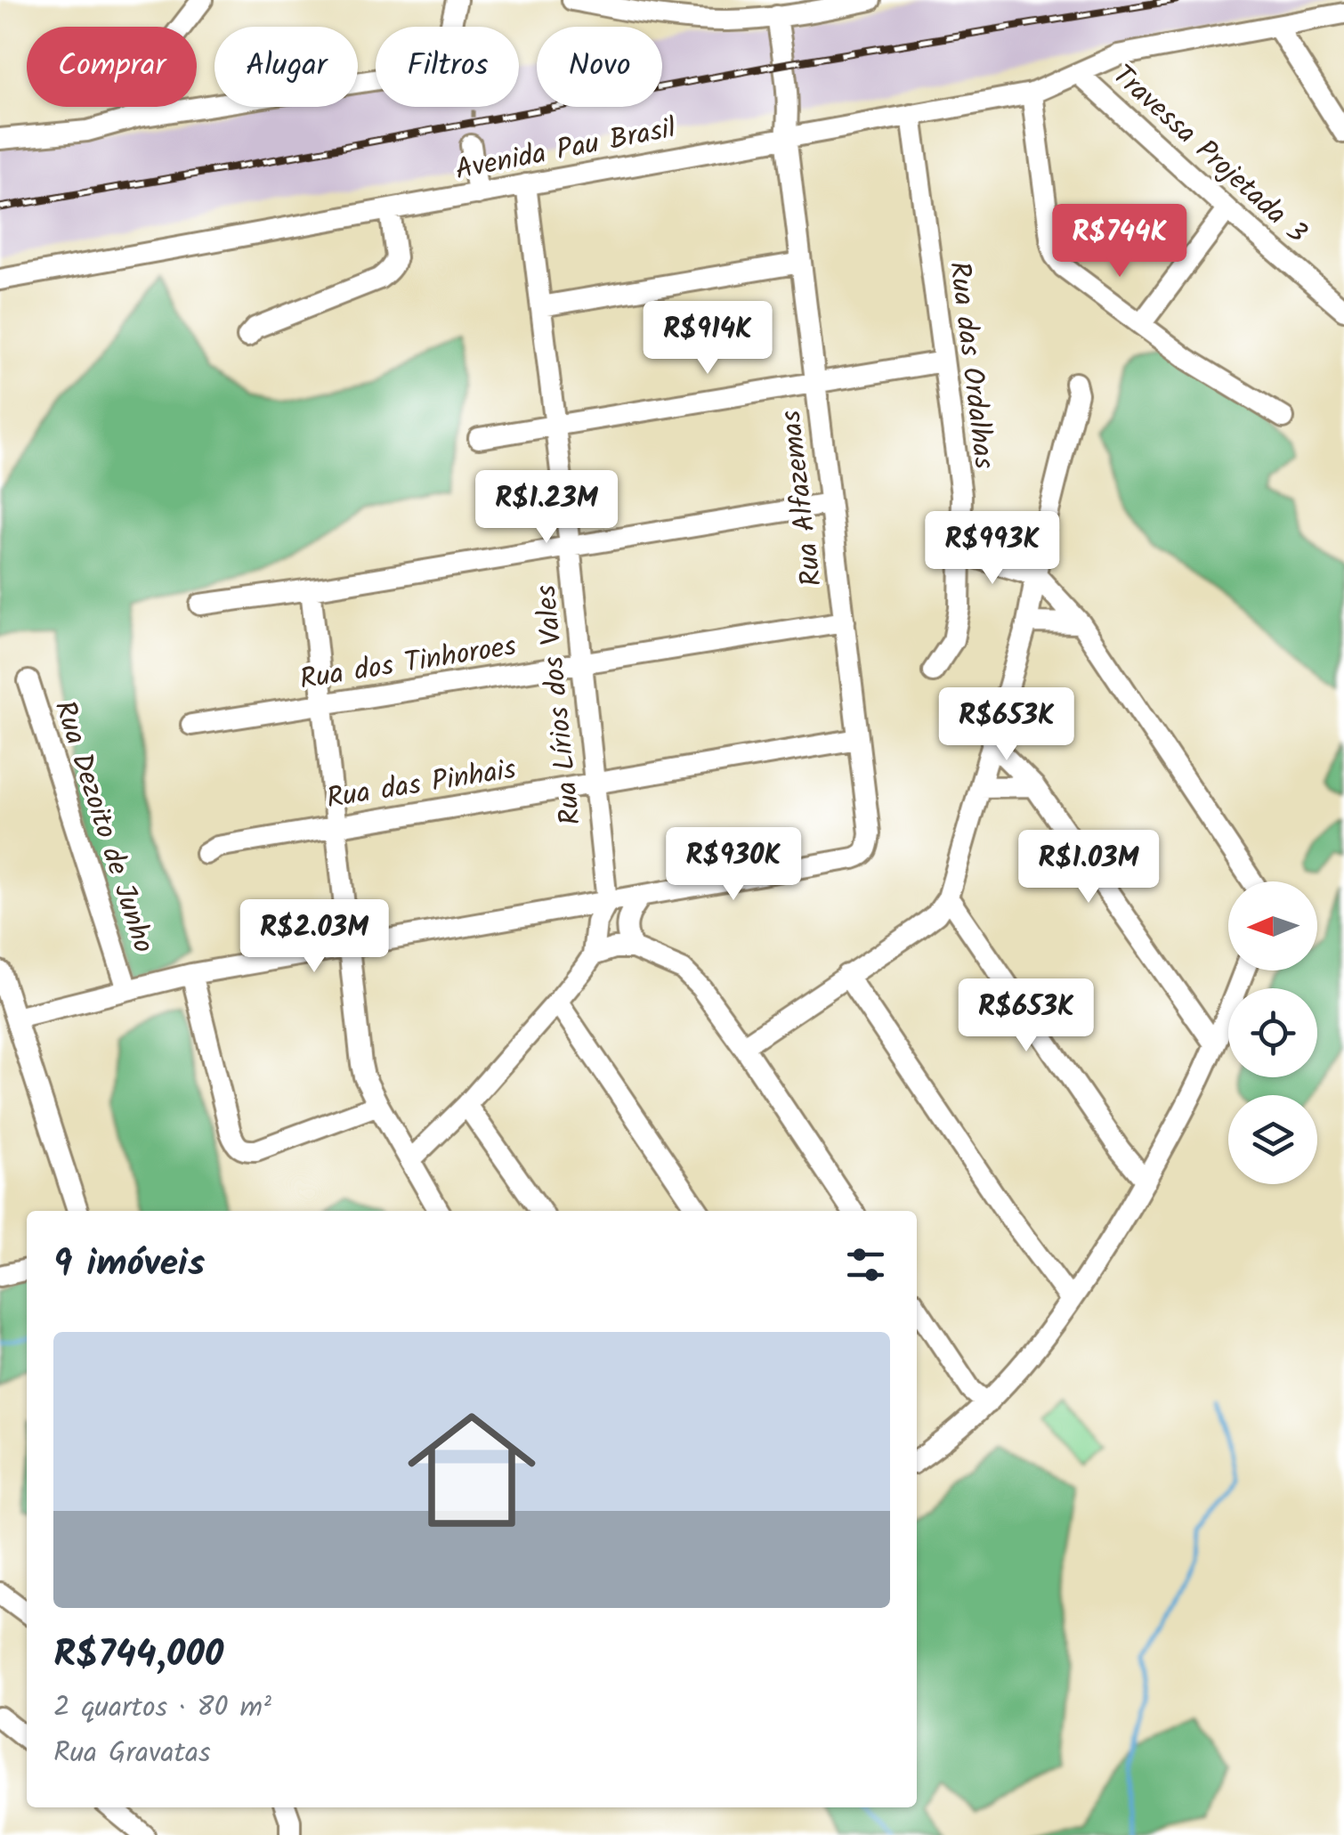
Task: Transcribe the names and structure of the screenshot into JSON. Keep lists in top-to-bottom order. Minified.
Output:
{"streets":{"street":["Avenida Pau Brasil","Travessa Projetada 3","Rua das Ordalhas","Rua Alfazemas","Rua dos Tinhoroes","Rua Lírios dos Vales","Rua das Pinhais","Rua Dezoito de Junho"]},"crossings":[["Avenida Pau Brasil","Travessa Projetada 3"],["Avenida Pau Brasil","Rua das Ordalhas"],["Avenida Pau Brasil","Rua Alfazemas"],["Avenida Pau Brasil","Rua Lírios dos Vales"],["Rua Alfazemas","Rua dos Tinhoroes"],["Rua Alfazemas","Rua das Pinhais"],["Rua dos Tinhoroes","Rua Lírios dos Vales"],["Rua Lírios dos Vales","Rua das Pinhais"]],"north":"left","page":{"chip":["Comprar","Alugar","Filtros","Novo"],"price":["R$744K","R$914K","R$1.23M","R$993K","R$653K","R$930K","R$1.03M","R$2.03M","R$653K"],"heading":"9 imóveis","list":[{"name":"R$744,000","note":"2 quartos · 80 m² · Rua Gravatas"}]}}
